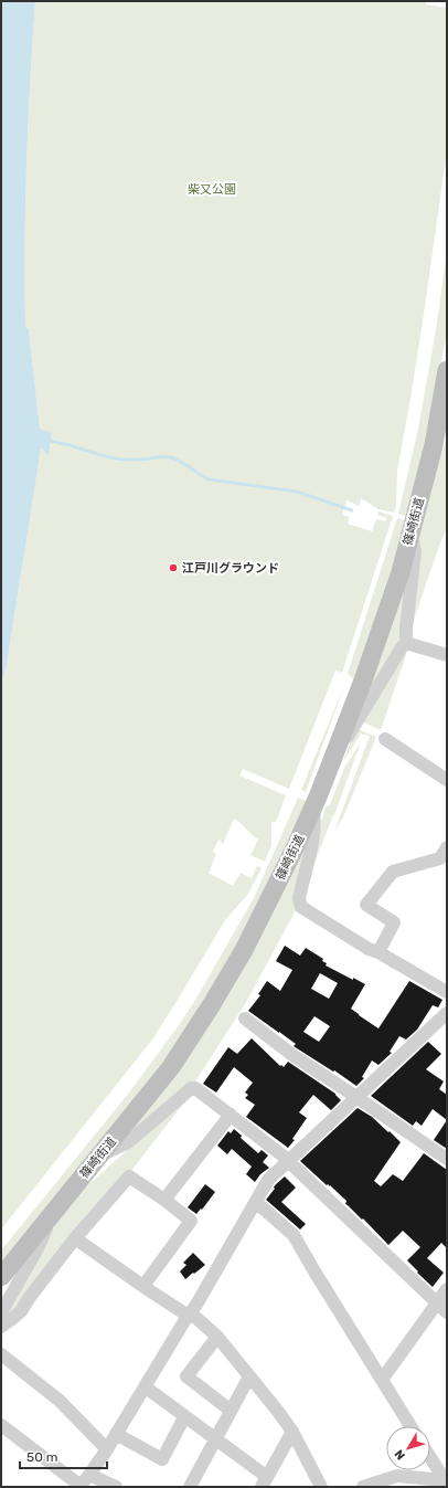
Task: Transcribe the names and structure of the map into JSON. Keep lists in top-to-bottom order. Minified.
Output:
{"streets":{"main road":["篠崎街道"]},"parks":["柴又公園"],"places":["江戸川グラウンド"],"scale_bar":"50 m","north":"bottom left"}
